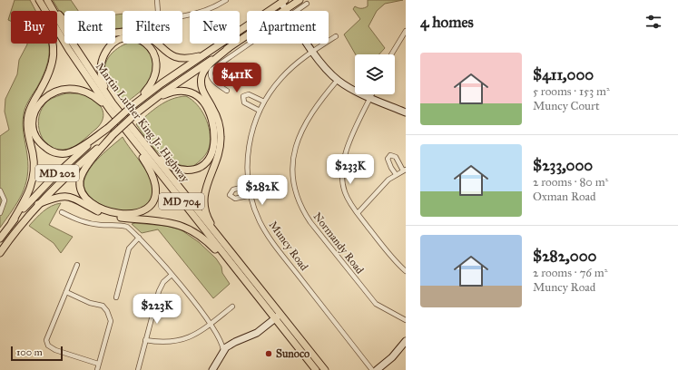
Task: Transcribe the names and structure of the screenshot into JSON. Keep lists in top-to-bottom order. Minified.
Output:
{"streets":{"main road":["Martin Luther King Jr. Highway","MD 202","MD 704"],"street":["Normandy Road","Muncy Road"]},"places":["Sunoco"],"scale_bar":"100 m","page":{"heading":"4 homes","chip":["Buy","Rent","Filters","New","Apartment"],"list":[{"name":"$411,000","note":"5 rooms · 153 m² · Muncy Court"},{"name":"$233,000","note":"2 rooms · 80 m² · Oxman Road"},{"name":"$282,000","note":"2 rooms · 76 m² · Muncy Road"}],"price":["$411K","$233K","$282K","$223K"],"scale":"100 m"}}
